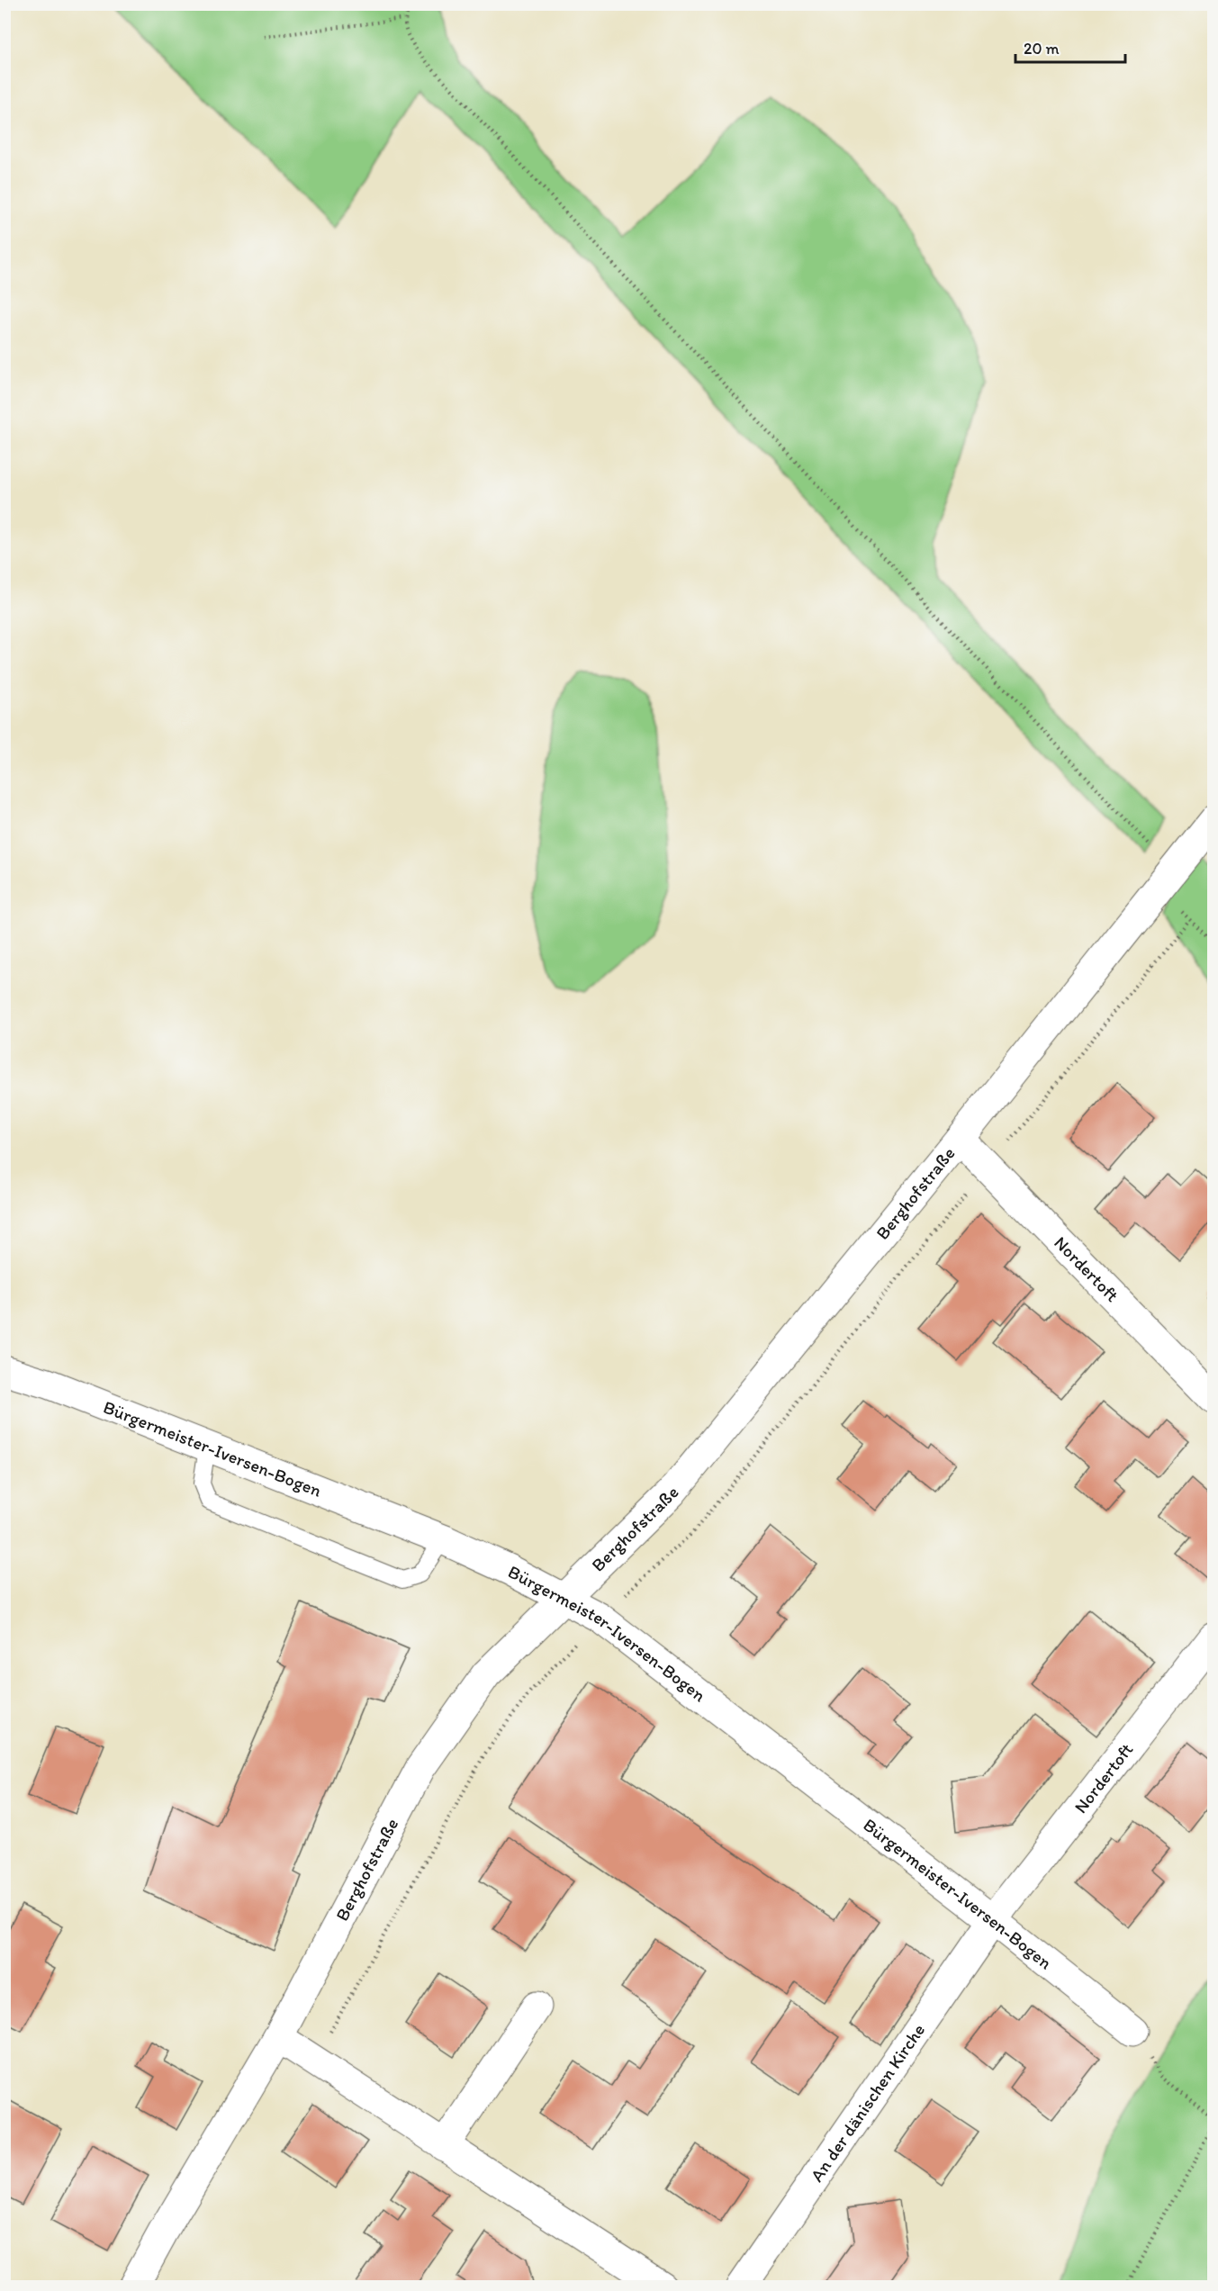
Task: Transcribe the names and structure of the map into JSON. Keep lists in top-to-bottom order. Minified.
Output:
{"streets":{"street":["Berghofstraße","Nordertoft","Bürgermeister-Iversen-Bogen","An der dänischen Kirche"]},"crossings":[["Berghofstraße","Nordertoft"],["Berghofstraße","Bürgermeister-Iversen-Bogen"],["Nordertoft","Bürgermeister-Iversen-Bogen"],["Nordertoft","An der dänischen Kirche"],["Bürgermeister-Iversen-Bogen","An der dänischen Kirche"]],"scale_bar":"20 m"}
